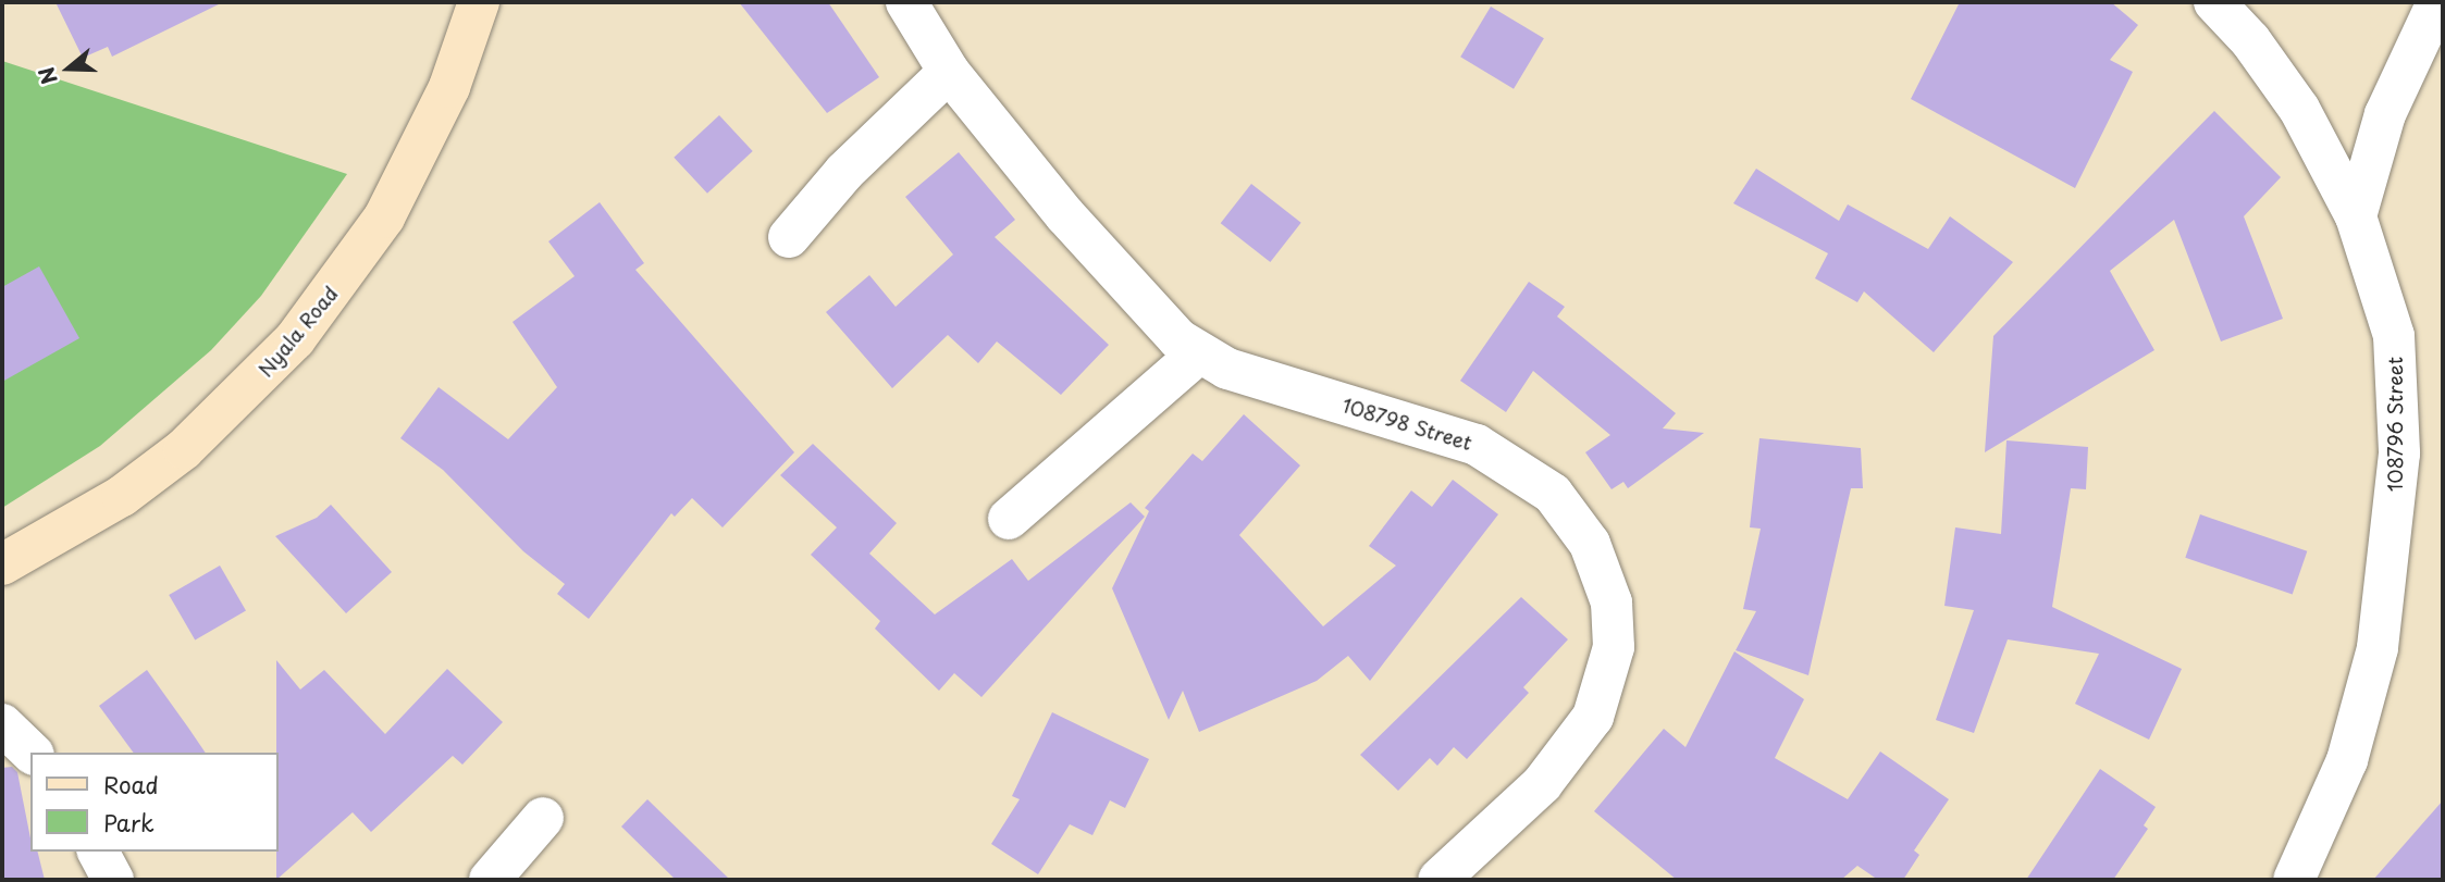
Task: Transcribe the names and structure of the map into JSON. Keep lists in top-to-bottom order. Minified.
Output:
{"streets":{"street":["Nyala Road","108798 Street","108796 Street"]},"legend":["Road","Park"],"north":"left"}
